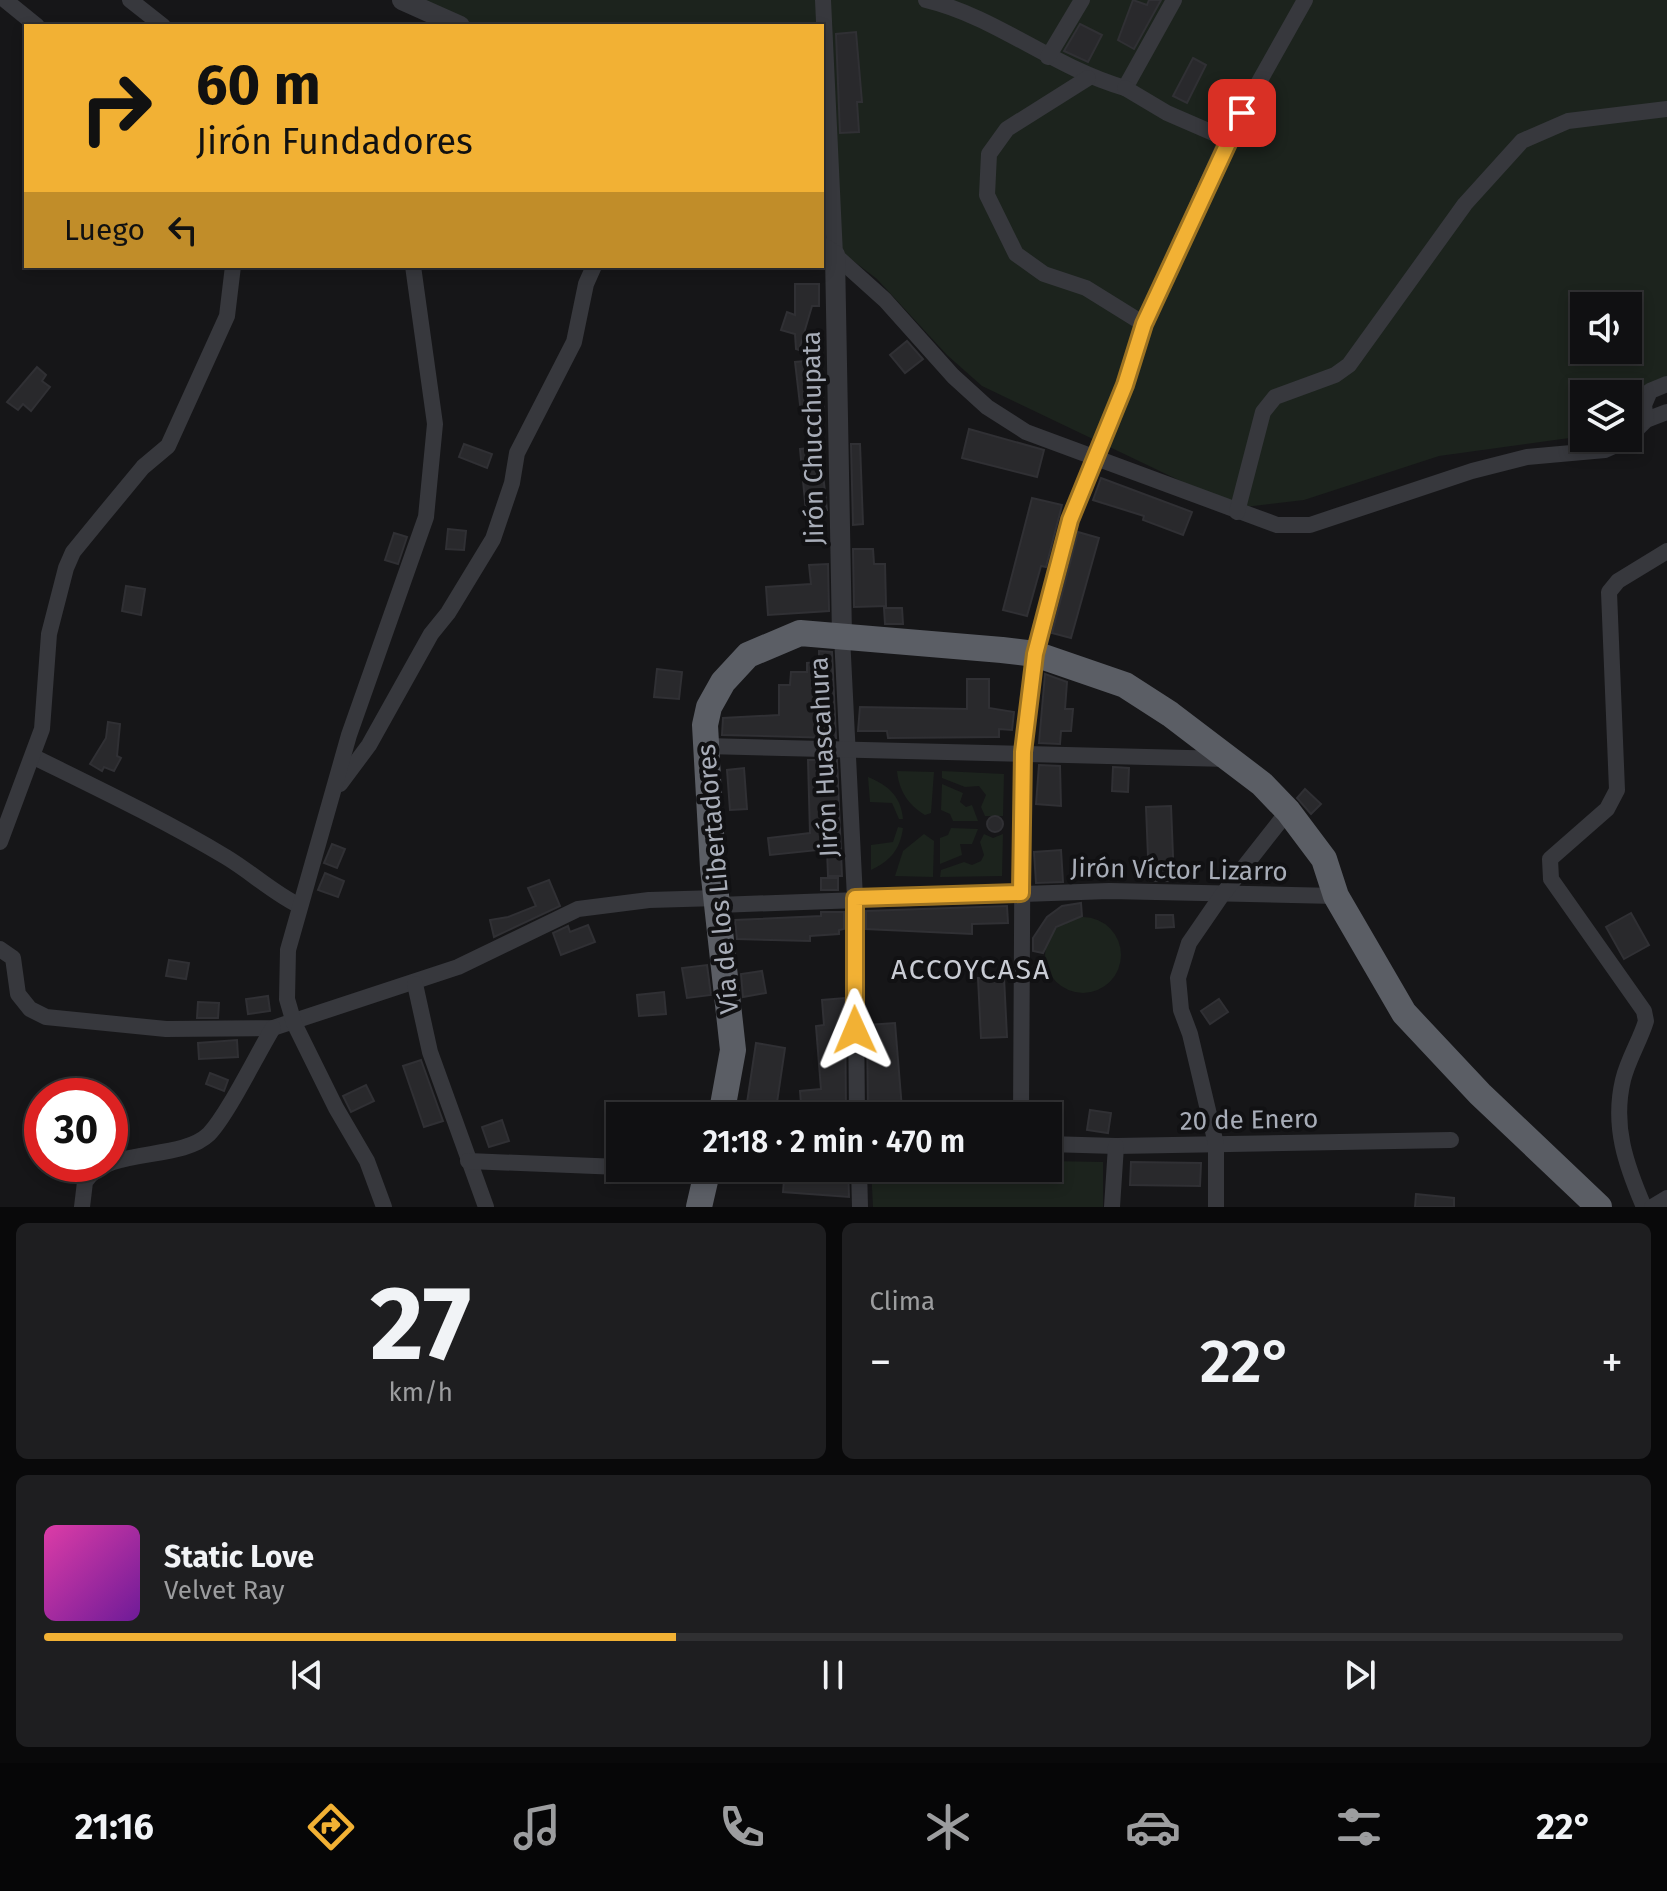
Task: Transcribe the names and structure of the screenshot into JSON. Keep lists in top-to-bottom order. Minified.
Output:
{"streets":{"highway":["Vía de los Libertadores"],"street":["Jirón Chucchupata","Jirón Huascahura","Jirón Víctor Lizarro","20 de Enero"]},"crossings":[["Jirón Chucchupata","Jirón Huascahura"],["Jirón Chucchupata","Vía de los Libertadores"],["Jirón Huascahura","Jirón Víctor Lizarro"],["Jirón Huascahura","Vía de los Libertadores"],["Jirón Víctor Lizarro","Vía de los Libertadores"]],"districts":["ACCOYCASA"],"page":{"turn":["60 m","Jirón Fundadores"],"then":"Luego","limit":"30","trip":"21:18 · 2 min · 470 m","tile":[["27","km/h"],"Clima"],"heat":["−","22°","+"],"song":["Static Love","Velvet Ray"],"tabs":["21:16","22°"]}}
